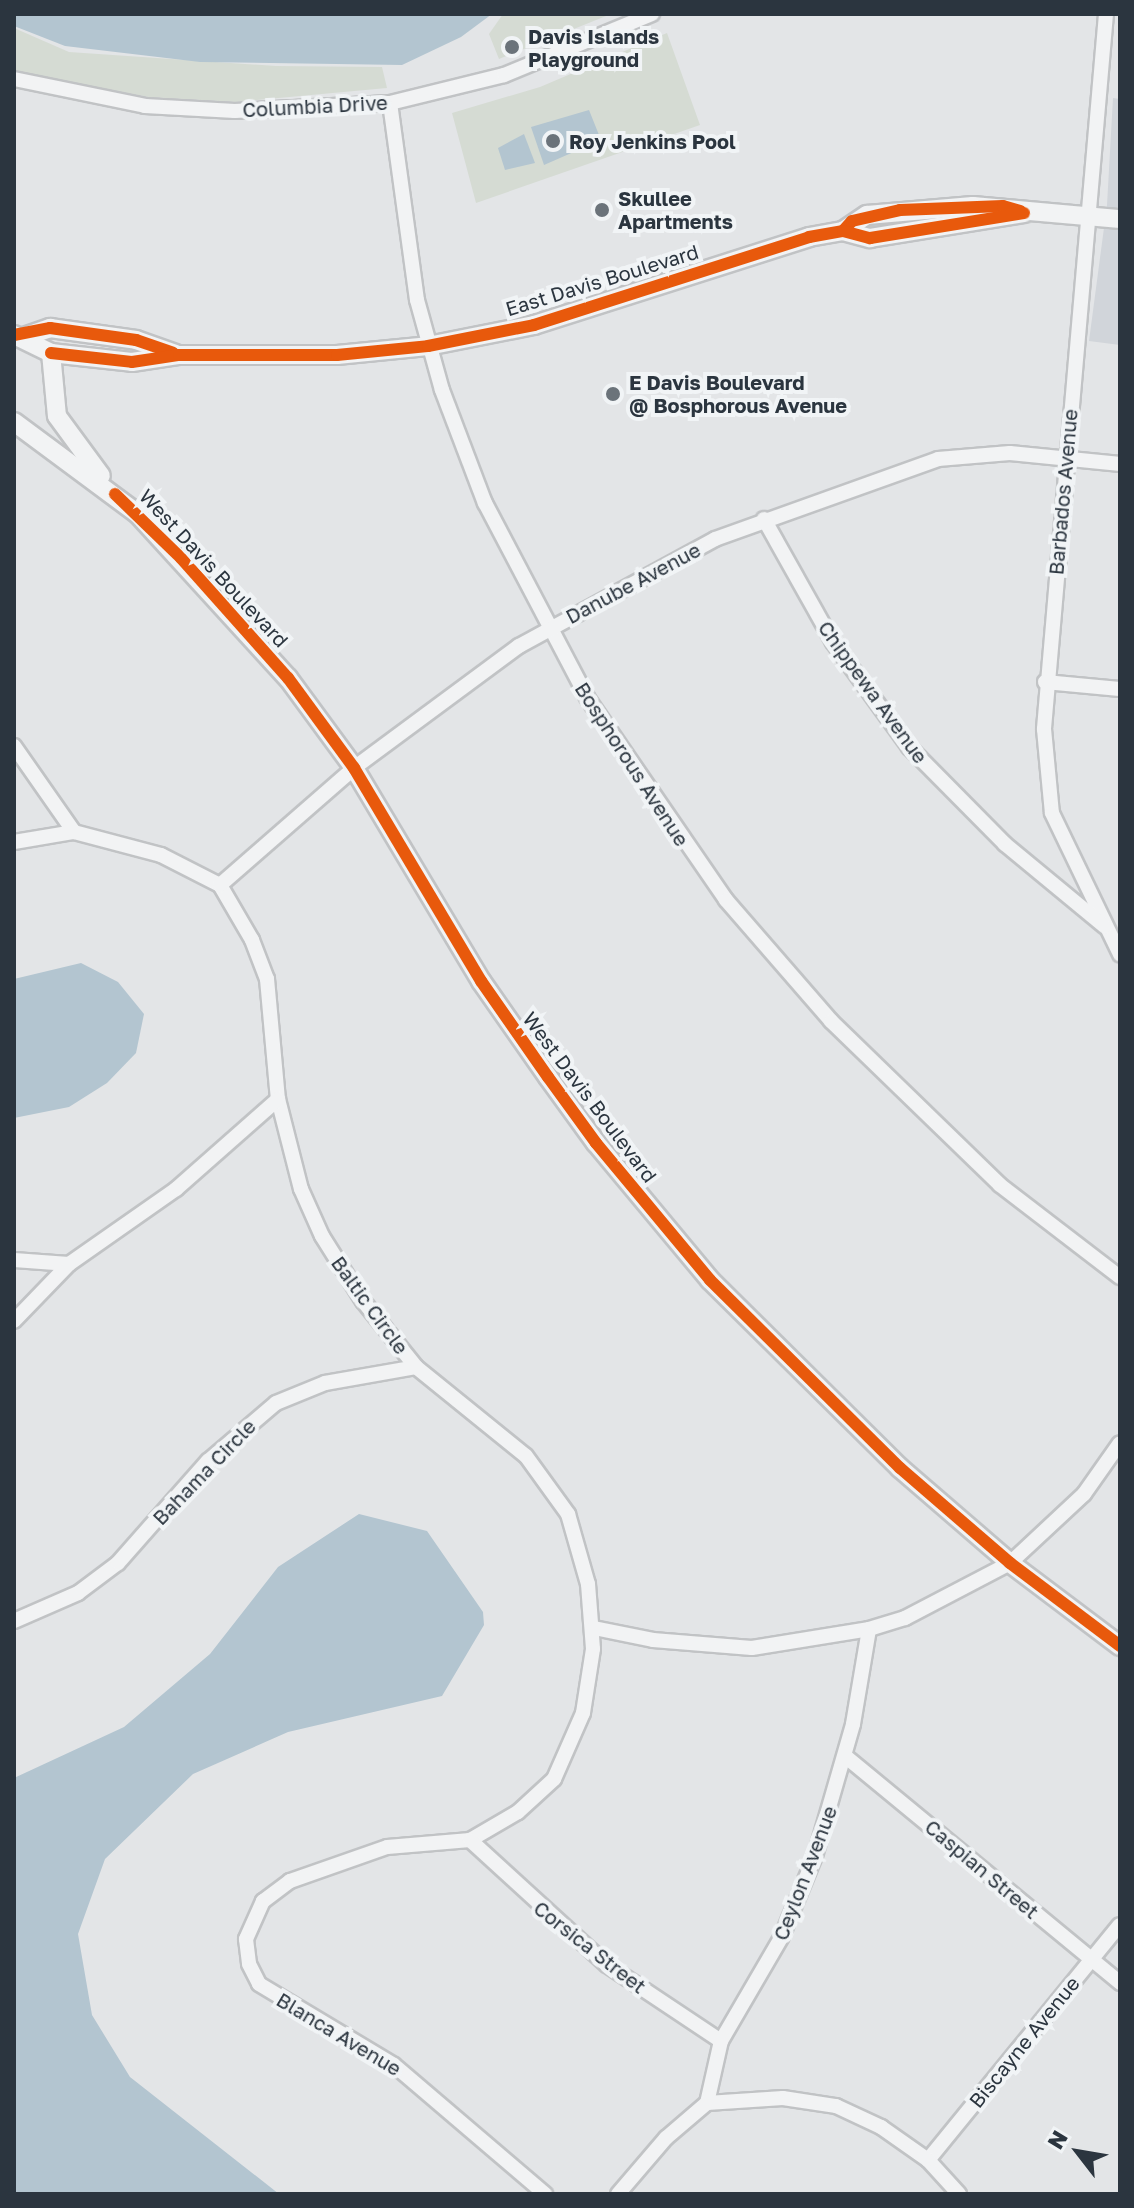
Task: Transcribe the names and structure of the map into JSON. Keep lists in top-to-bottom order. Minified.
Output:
{"streets":{"street":["Columbia Drive","East Davis Boulevard","Barbados Avenue","West Davis Boulevard","Danube Avenue","Chippewa Avenue","Bosphorous Avenue","Baltic Circle","Bahama Circle","Caspian Street","Ceylon Avenue","Corsica Street","Blanca Avenue","Biscayne Avenue"]},"crossings":[["Columbia Drive","Bosphorous Avenue"],["East Davis Boulevard","Barbados Avenue"],["East Davis Boulevard","West Davis Boulevard"],["East Davis Boulevard","Bosphorous Avenue"],["Barbados Avenue","Danube Avenue"],["Barbados Avenue","Chippewa Avenue"],["West Davis Boulevard","Danube Avenue"],["Danube Avenue","Chippewa Avenue"],["Danube Avenue","Bosphorous Avenue"],["Danube Avenue","Baltic Circle"],["Baltic Circle","Bahama Circle"],["Baltic Circle","Corsica Street"],["Baltic Circle","Blanca Avenue"],["Caspian Street","Ceylon Avenue"],["Caspian Street","Biscayne Avenue"],["Ceylon Avenue","Corsica Street"],["Corsica Street","Blanca Avenue"]],"places":["Davis Islands Playground","Roy Jenkins Pool","Skullee Apartments","E Davis Boulevard @ Bosphorous Avenue"],"north":"top left"}
